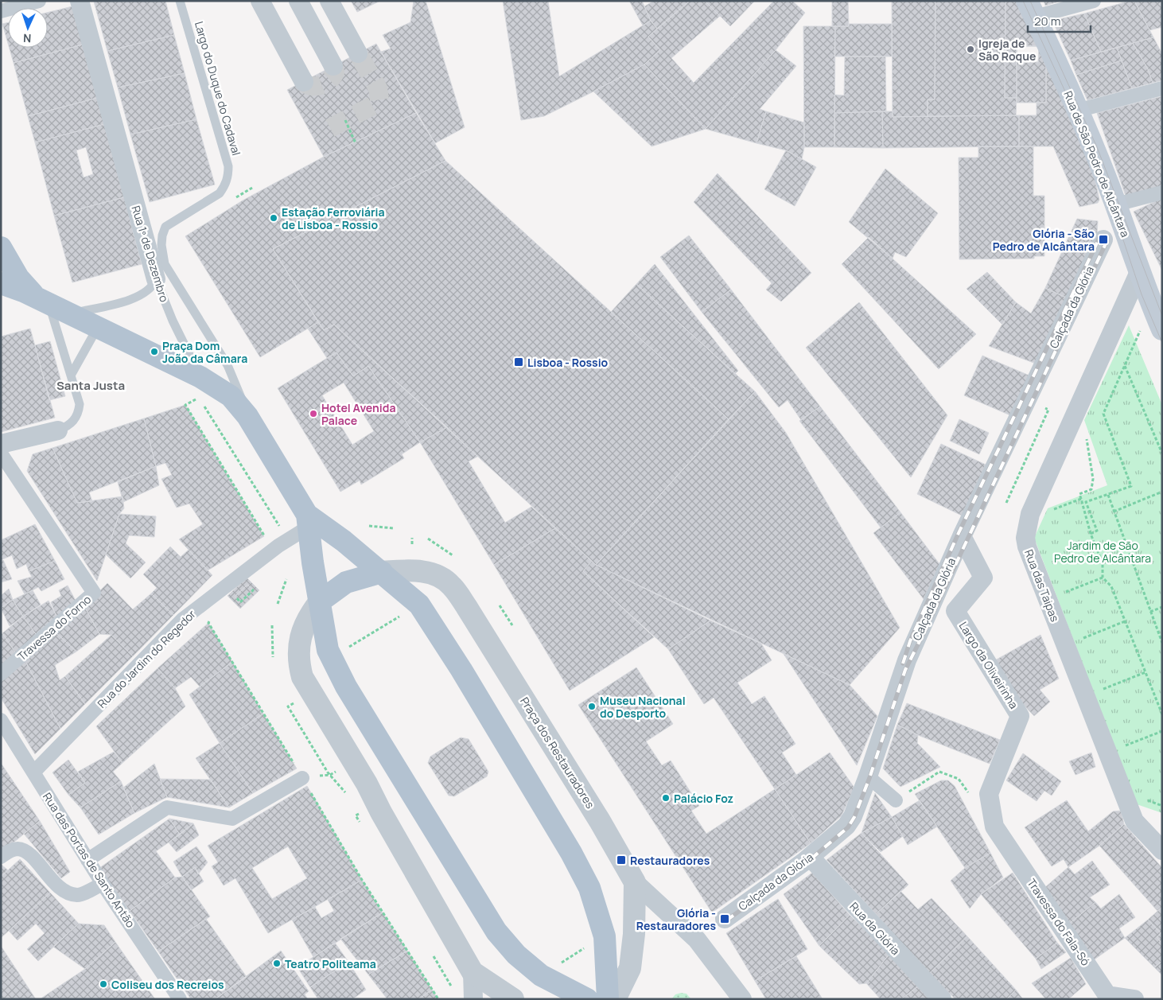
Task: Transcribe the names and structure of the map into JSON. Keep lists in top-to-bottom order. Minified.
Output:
{"streets":{"main road":["Rua de São Pedro de Alcântara","Praça dos Restauradores"],"street":["Rua 1º de Dezembro","Calçada da Glória","Rua das Taipas","Travessa do Forno","Rua do Jardim do Regedor","Largo da Oliveirinha","Rua das Portas de Santo Antão","Travessa do Fala-Só","Rua da Glória"],"lane":["Largo do Duque do Cadaval"]},"crossings":[["Largo do Duque do Cadaval","Rua 1º de Dezembro"],["Rua de São Pedro de Alcântara","Rua das Taipas"],["Calçada da Glória","Largo da Oliveirinha"],["Calçada da Glória","Rua da Glória"],["Rua do Jardim do Regedor","Rua das Portas de Santo Antão"],["Largo da Oliveirinha","Travessa do Fala-Só"]],"districts":["Santa Justa"],"parks":["Jardim de São Pedro de Alcântara"],"places":{"other":["Igreja de São Roque","Estação Ferroviária de Lisboa - Rossio","Praça Dom João da Câmara","Hotel Avenida Palace","Museu Nacional do Desporto","Palácio Foz","Teatro Politeama","Coliseu dos Recreios"],"transit":["Glória - São Pedro de Alcântara","Lisboa - Rossio","Restauradores","Glória - Restauradores"]},"scale_bar":"20 m","north":"bottom"}
